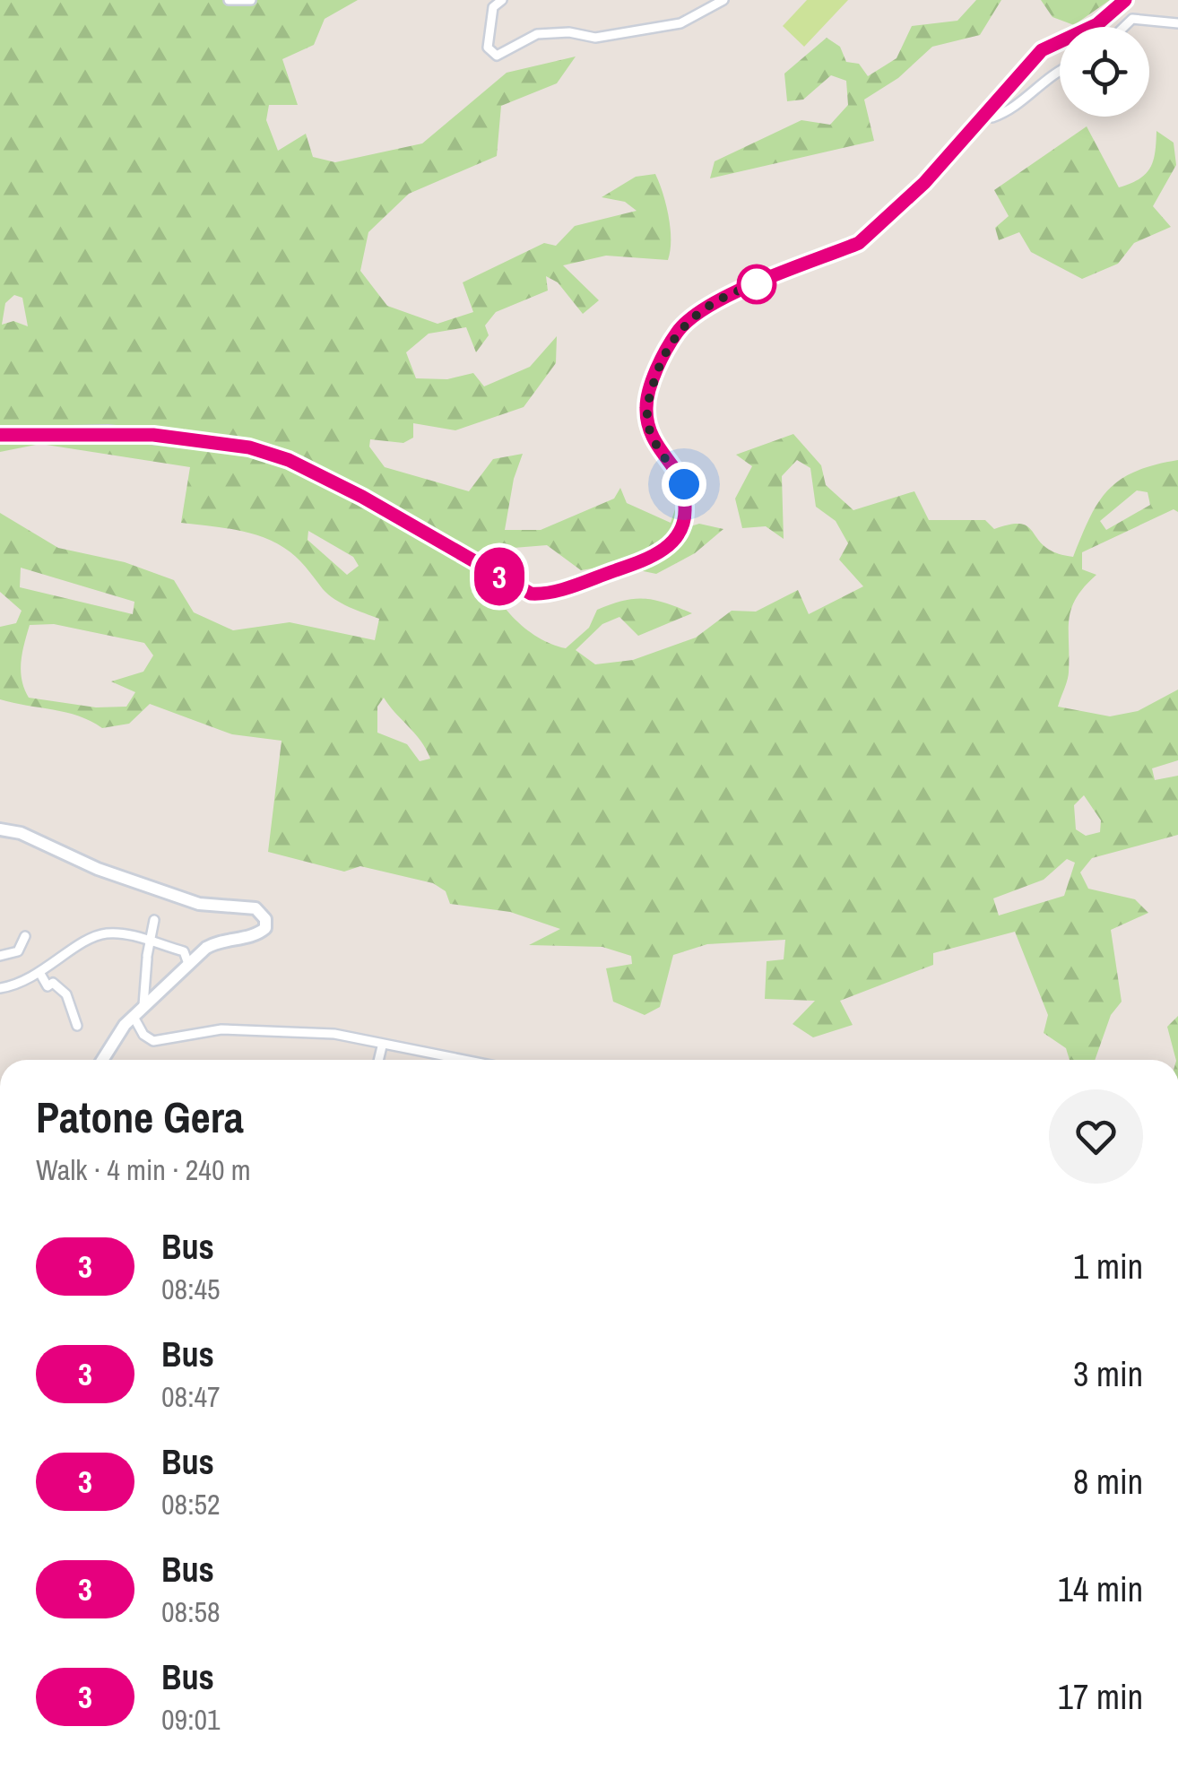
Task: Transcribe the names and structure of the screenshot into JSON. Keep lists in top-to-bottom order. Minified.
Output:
{"lines":["bus line 3"],"page":{"on_map":"3","heading":["Patone Gera","Walk · 4 min · 240 m"],"list":[{"mark":"3","name":"Bus","note":"08:45","value":"1 min"},{"mark":"3","name":"Bus","note":"08:47","value":"3 min"},{"mark":"3","name":"Bus","note":"08:52","value":"8 min"},{"mark":"3","name":"Bus","note":"08:58","value":"14 min"},{"mark":"3","name":"Bus","note":"09:01","value":"17 min"}]}}
